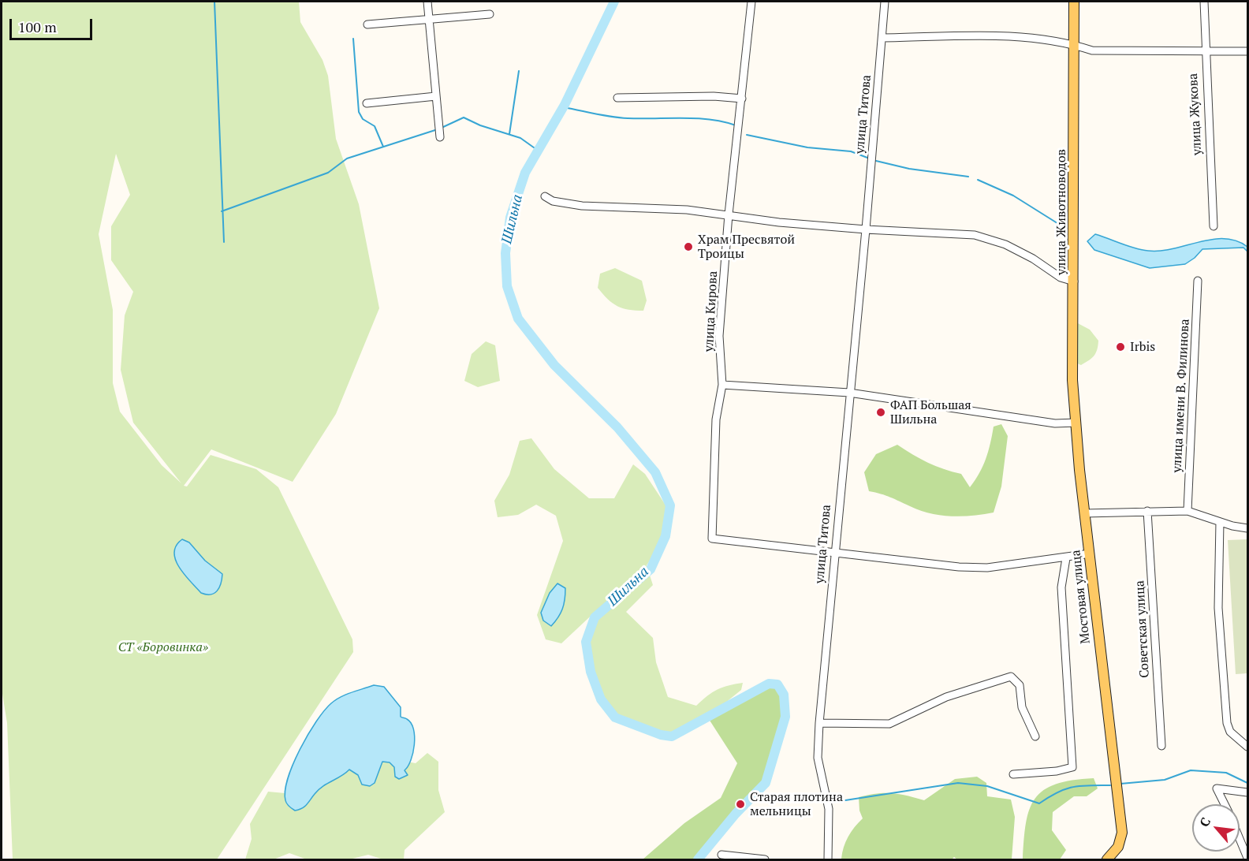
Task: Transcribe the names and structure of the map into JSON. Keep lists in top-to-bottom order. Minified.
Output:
{"streets":{"main road":["улица Животноводов","Мостовая улица"],"street":["улица Титова","улица Жукова","улица Кирова","улица имени В. Филинова","Советская улица"]},"crossings":[["улица Титова","улица Кирова"],["улица Животноводов","Мостовая улица"]],"water":["Шильна"],"parks":["СТ «Боровинка»"],"places":["Храм Пресвятой Троицы","Irbis","ФАП Большая Шильна","Старая плотина мельницы"],"scale_bar":"100 m","north":"top left"}
